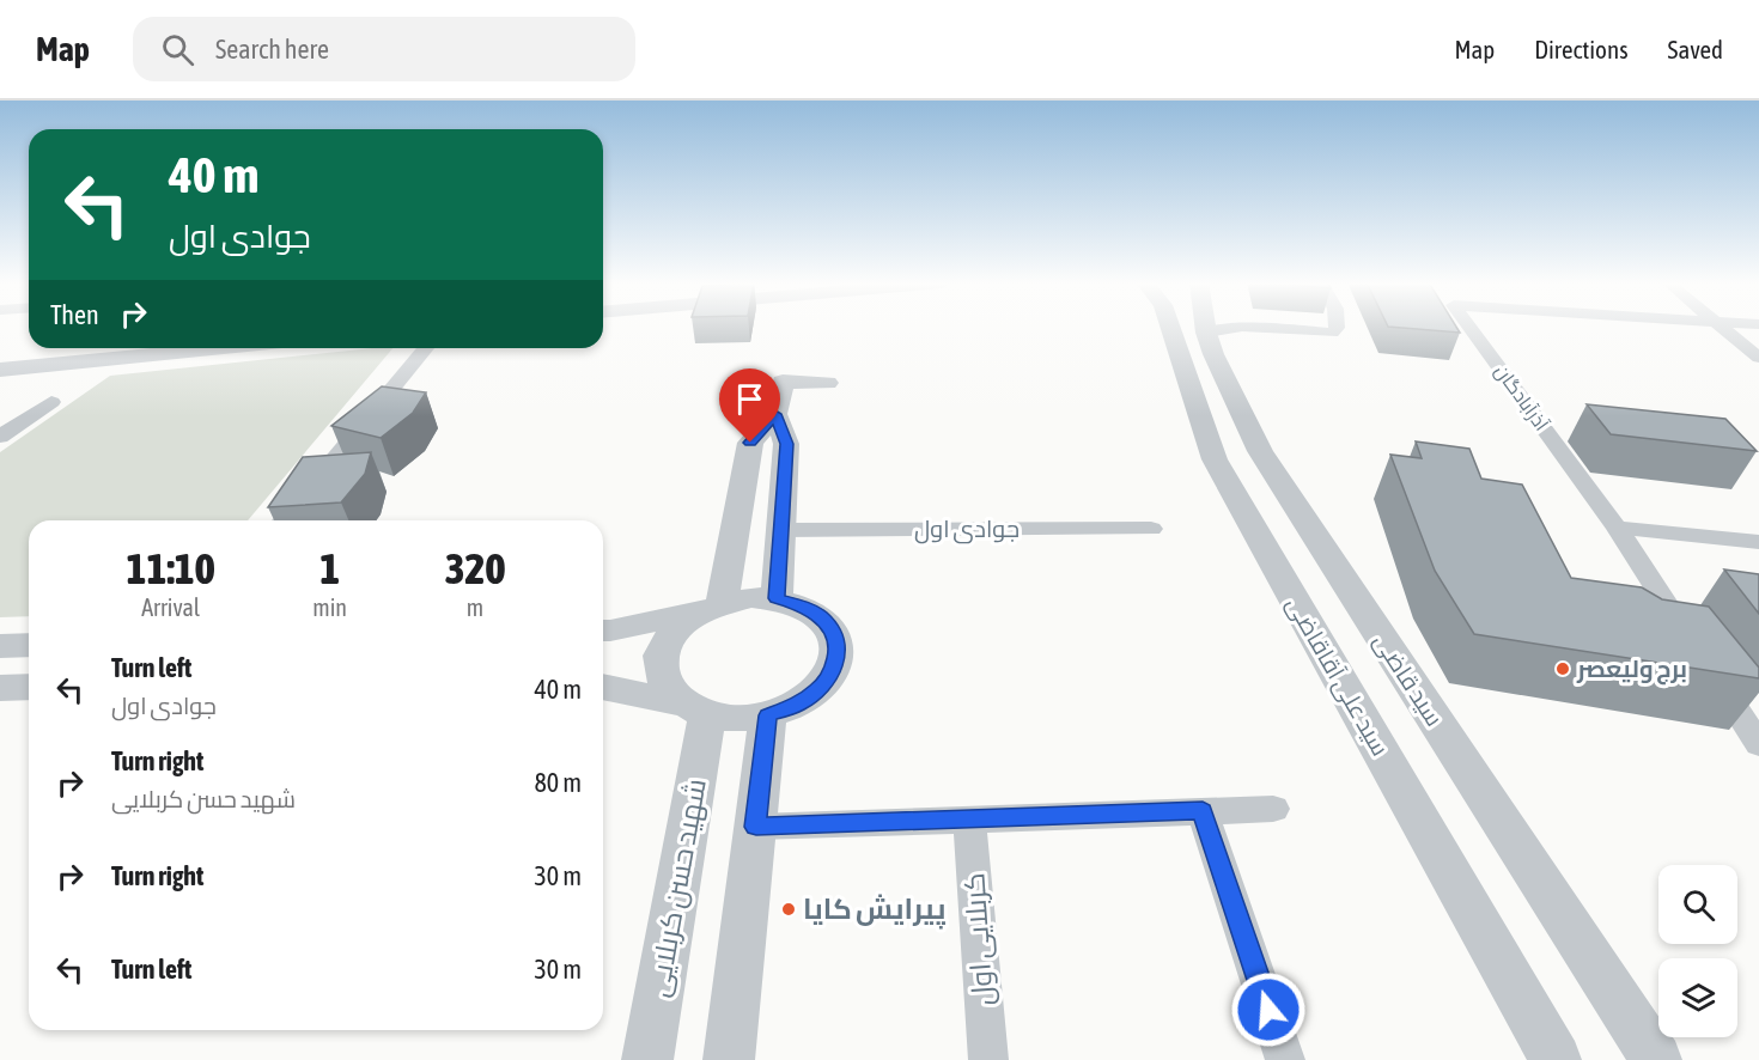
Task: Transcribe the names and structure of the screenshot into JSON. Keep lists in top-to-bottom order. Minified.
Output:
{"streets":{"street":["آذرآبادگان","جوادی اول","سید علی آقاقاضی","سید قاضی","شهید حسن کربلایی","کربلایی اول"]},"crossings":[["سید علی آقاقاضی","سید قاضی"]],"places":["برج ولیعصر","پیرایش کایا"],"page":{"header":"Map","search":"Search here","nav":["Map","Directions","Saved"],"turn":["40 m","جوادی اول"],"then":"Then","eta":["11:10","Arrival","1","min","320","m"],"list":[{"name":"Turn left","note":"جوادی اول","value":"40 m"},{"name":"Turn right","note":"شهید حسن کربلایی","value":"80 m"},{"name":"Turn right","value":"30 m"},{"name":"Turn left","value":"30 m"}]}}
